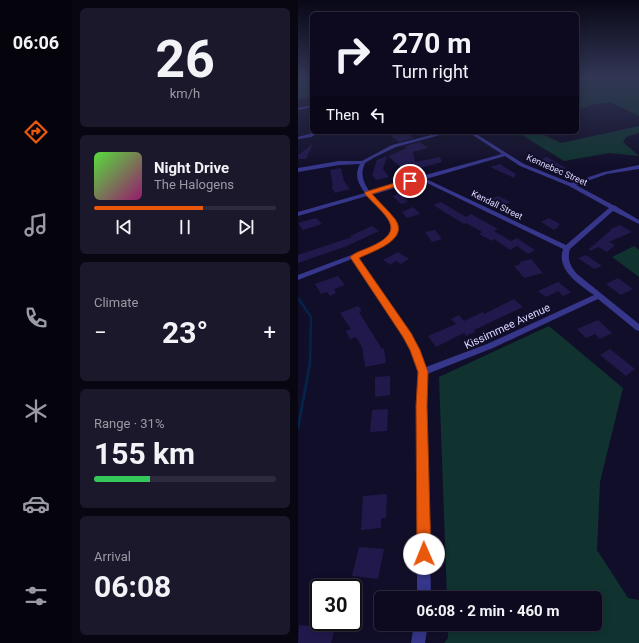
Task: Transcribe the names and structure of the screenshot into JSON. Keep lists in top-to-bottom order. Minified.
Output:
{"streets":{"street":["Kennebec Street","Kendall Street","Kissimmee Avenue"]},"page":{"tabs":"06:06","tile":[["26","km/h"],"Climate",["Range · 31%","155 km"],["Arrival","06:08"]],"turn":["270 m","Turn right"],"then":"Then","song":["Night Drive","The Halogens"],"heat":["−","23°","+"],"limit":"30","trip":"06:08 · 2 min · 460 m"}}
